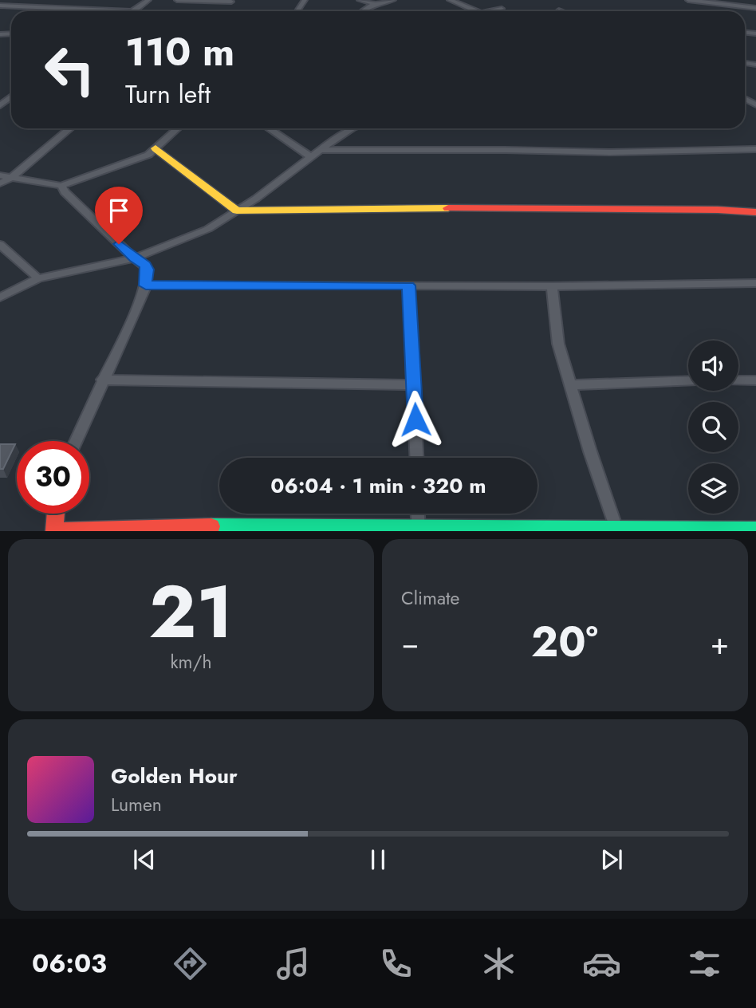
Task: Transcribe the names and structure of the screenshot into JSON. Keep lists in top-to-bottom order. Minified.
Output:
{"page":{"turn":["110 m","Turn left"],"limit":"30","trip":"06:04 · 1 min · 320 m","tile":[["21","km/h"],"Climate"],"heat":["−","20°","+"],"song":["Golden Hour","Lumen"],"tabs":"06:03"}}
